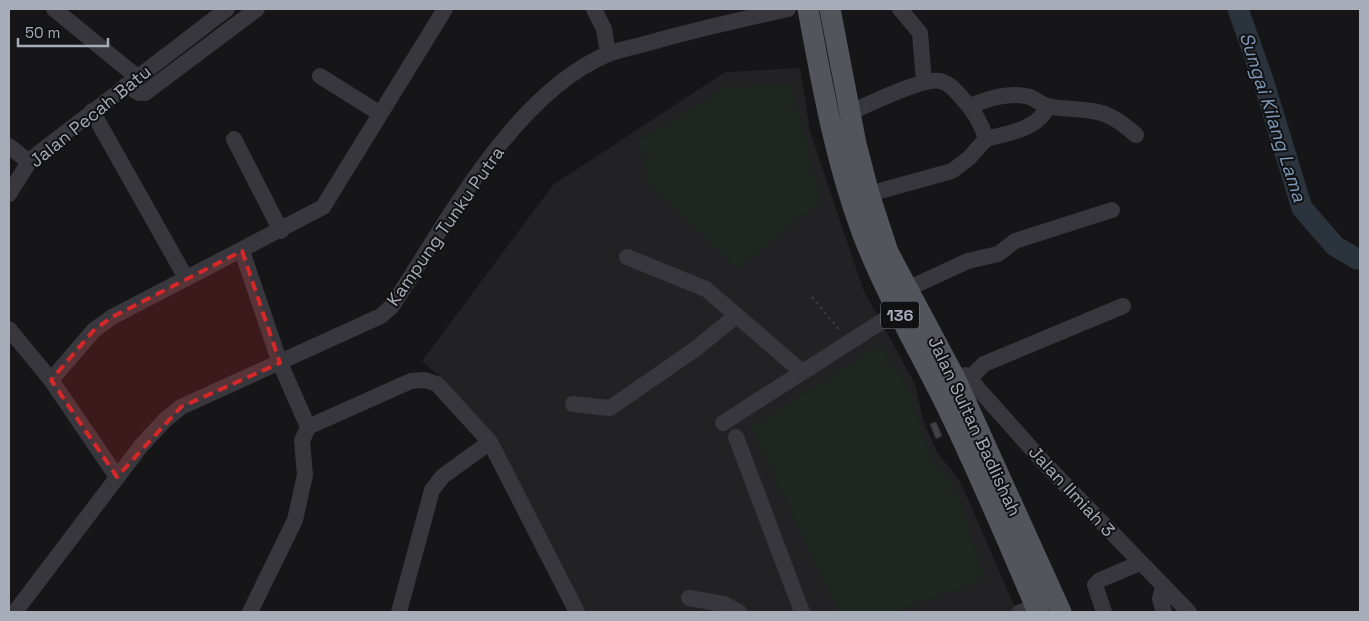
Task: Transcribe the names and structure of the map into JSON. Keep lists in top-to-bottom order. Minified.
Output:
{"streets":{"main road":["136","Jalan Sultan Badlishah"],"street":["Jalan Pecah Batu","Kampung Tunku Putra","Jalan Ilmiah 3"]},"crossings":[["Jalan Sultan Badlishah","Jalan Ilmiah 3"]],"water":["Sungai Kilang Lama"],"scale_bar":"50 m"}
